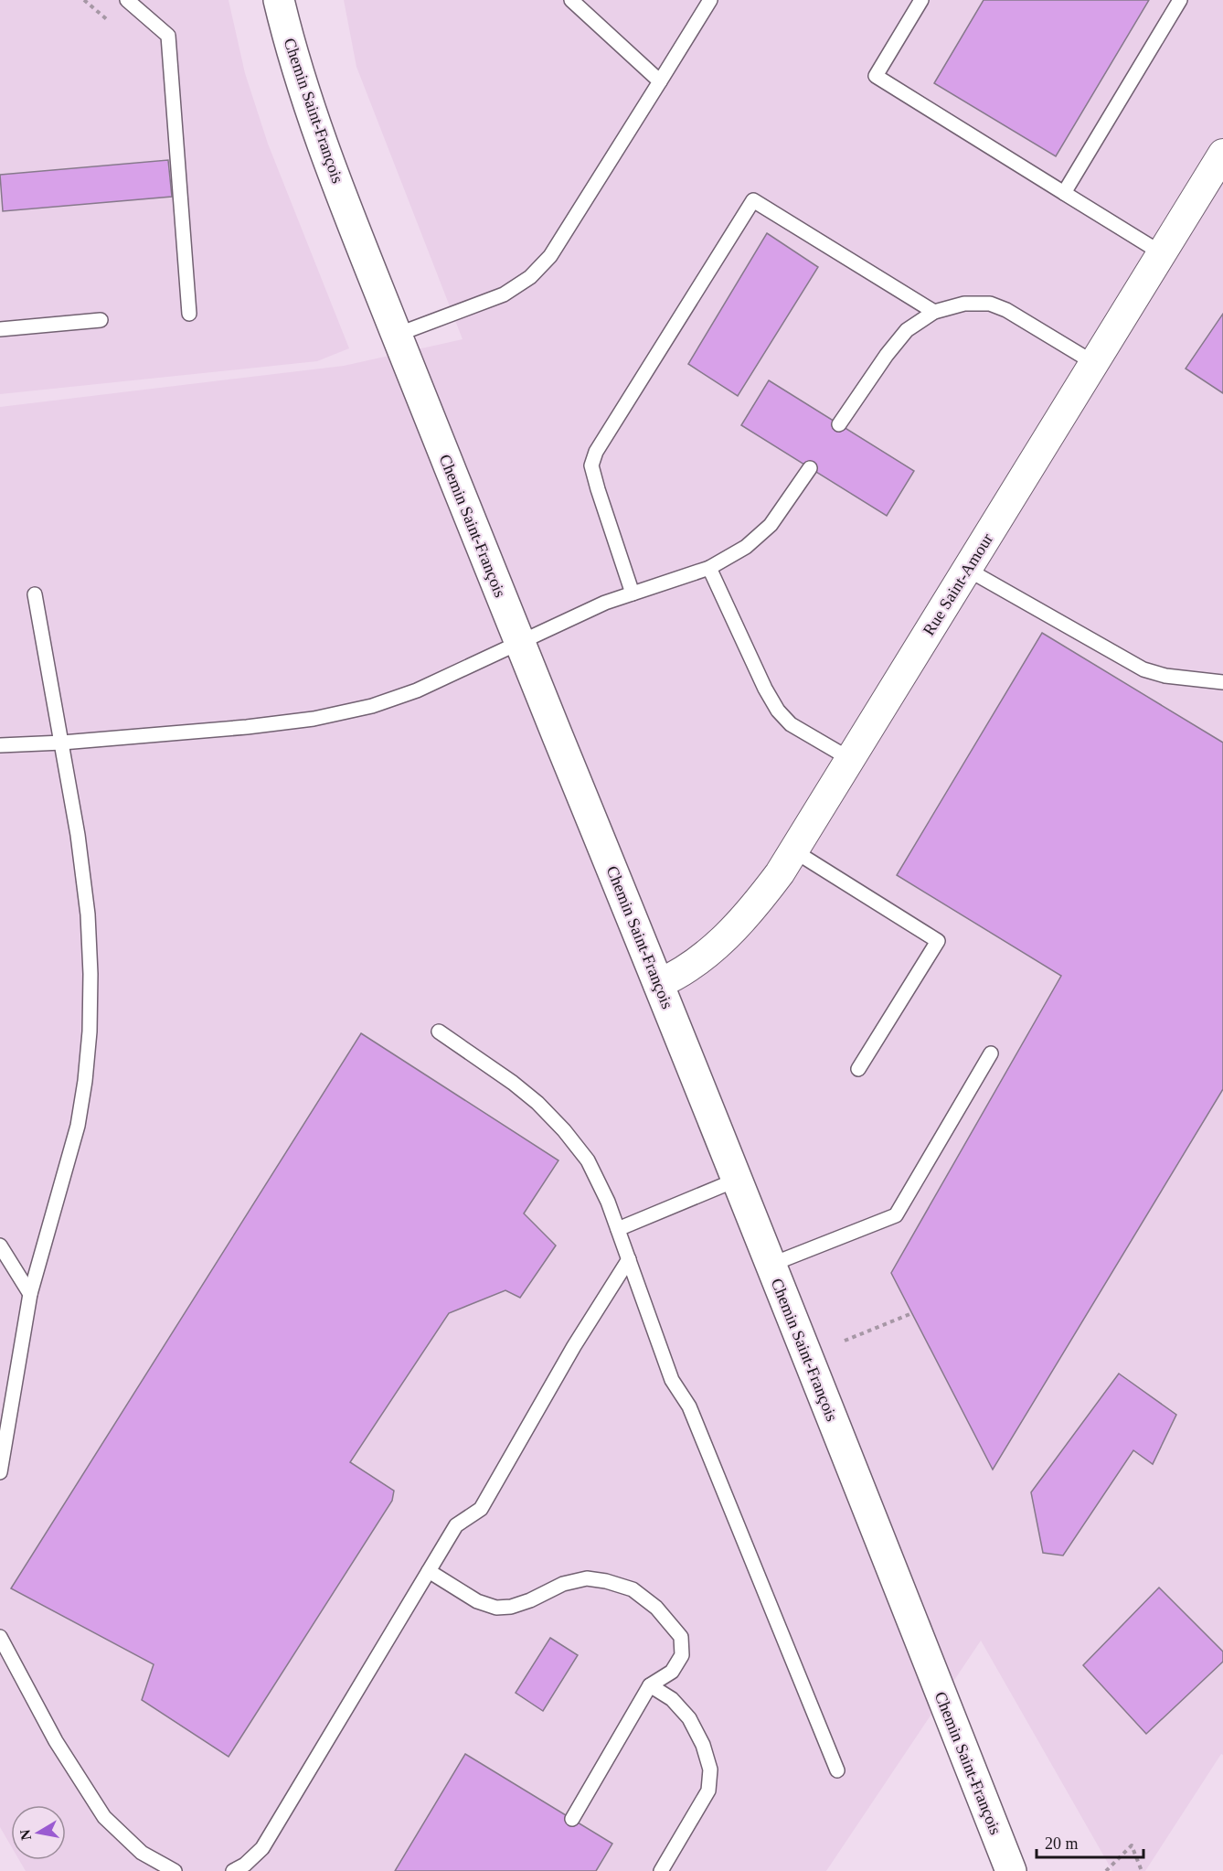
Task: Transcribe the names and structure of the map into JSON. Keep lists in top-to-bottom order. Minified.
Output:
{"streets":{"street":["Chemin Saint-François","Rue Saint-Amour"]},"crossings":[["Chemin Saint-François","Rue Saint-Amour"]],"scale_bar":"20 m","north":"left"}
